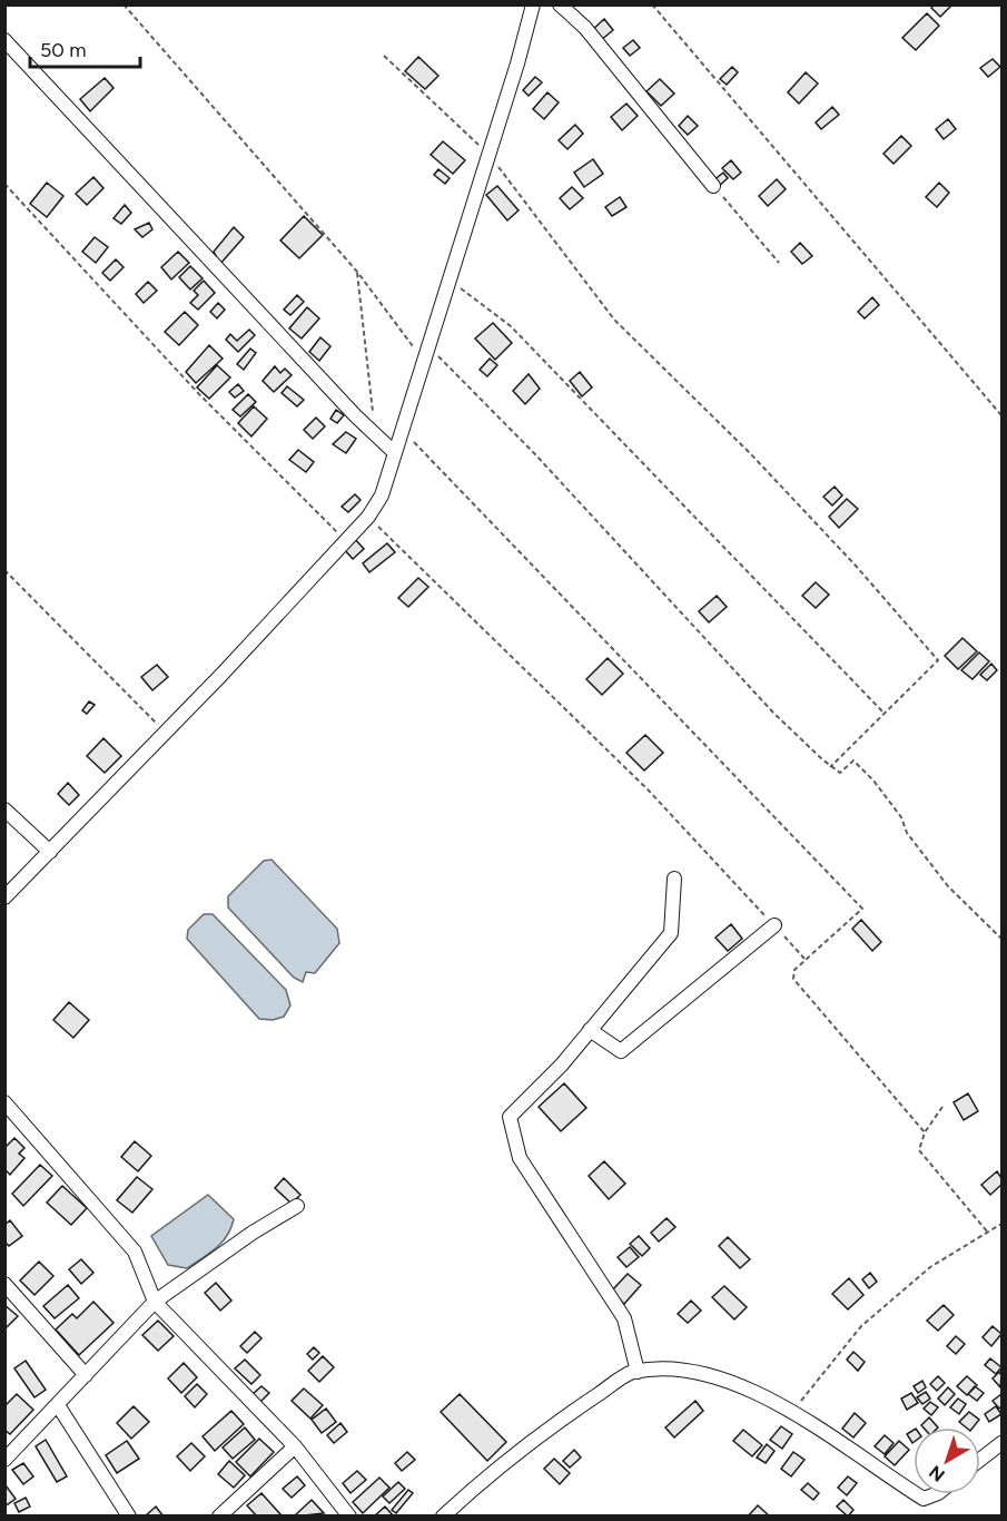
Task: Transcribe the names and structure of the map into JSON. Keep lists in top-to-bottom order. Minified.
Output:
{"scale_bar":"50 m","north":"bottom left"}
